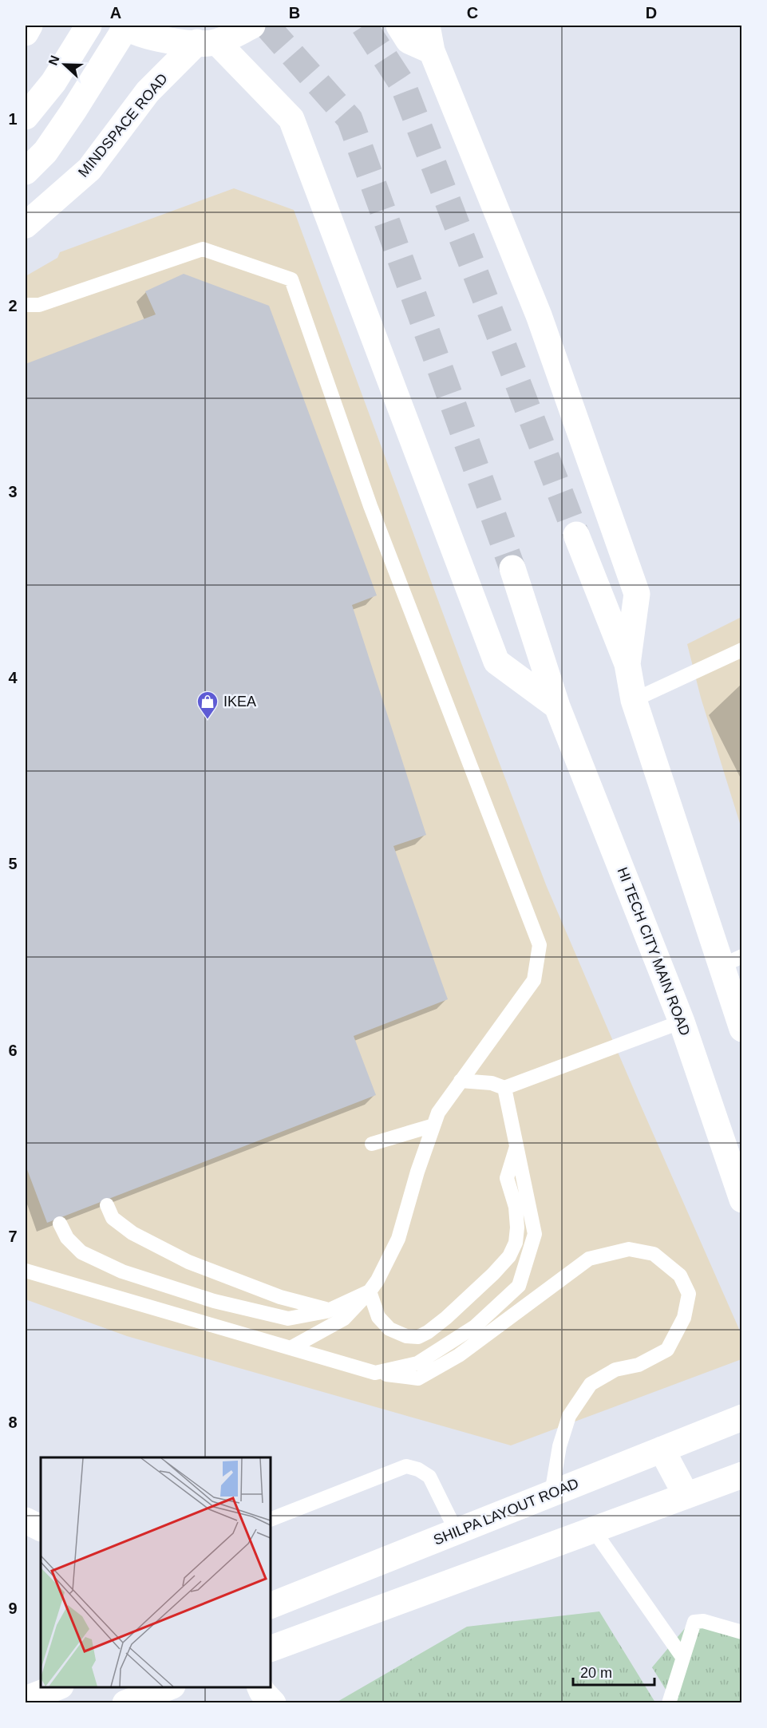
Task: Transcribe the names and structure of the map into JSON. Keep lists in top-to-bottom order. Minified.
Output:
{"streets":{"main road":["MINDSPACE ROAD","HI TECH CITY MAIN ROAD","SHILPA LAYOUT ROAD"]},"places":{"shop":["IKEA"]},"scale_bar":"20 m","north":"left","grid":{"columns":["A","B","C","D"],"rows":["1","2","3","4","5","6","7","8","9"]}}
